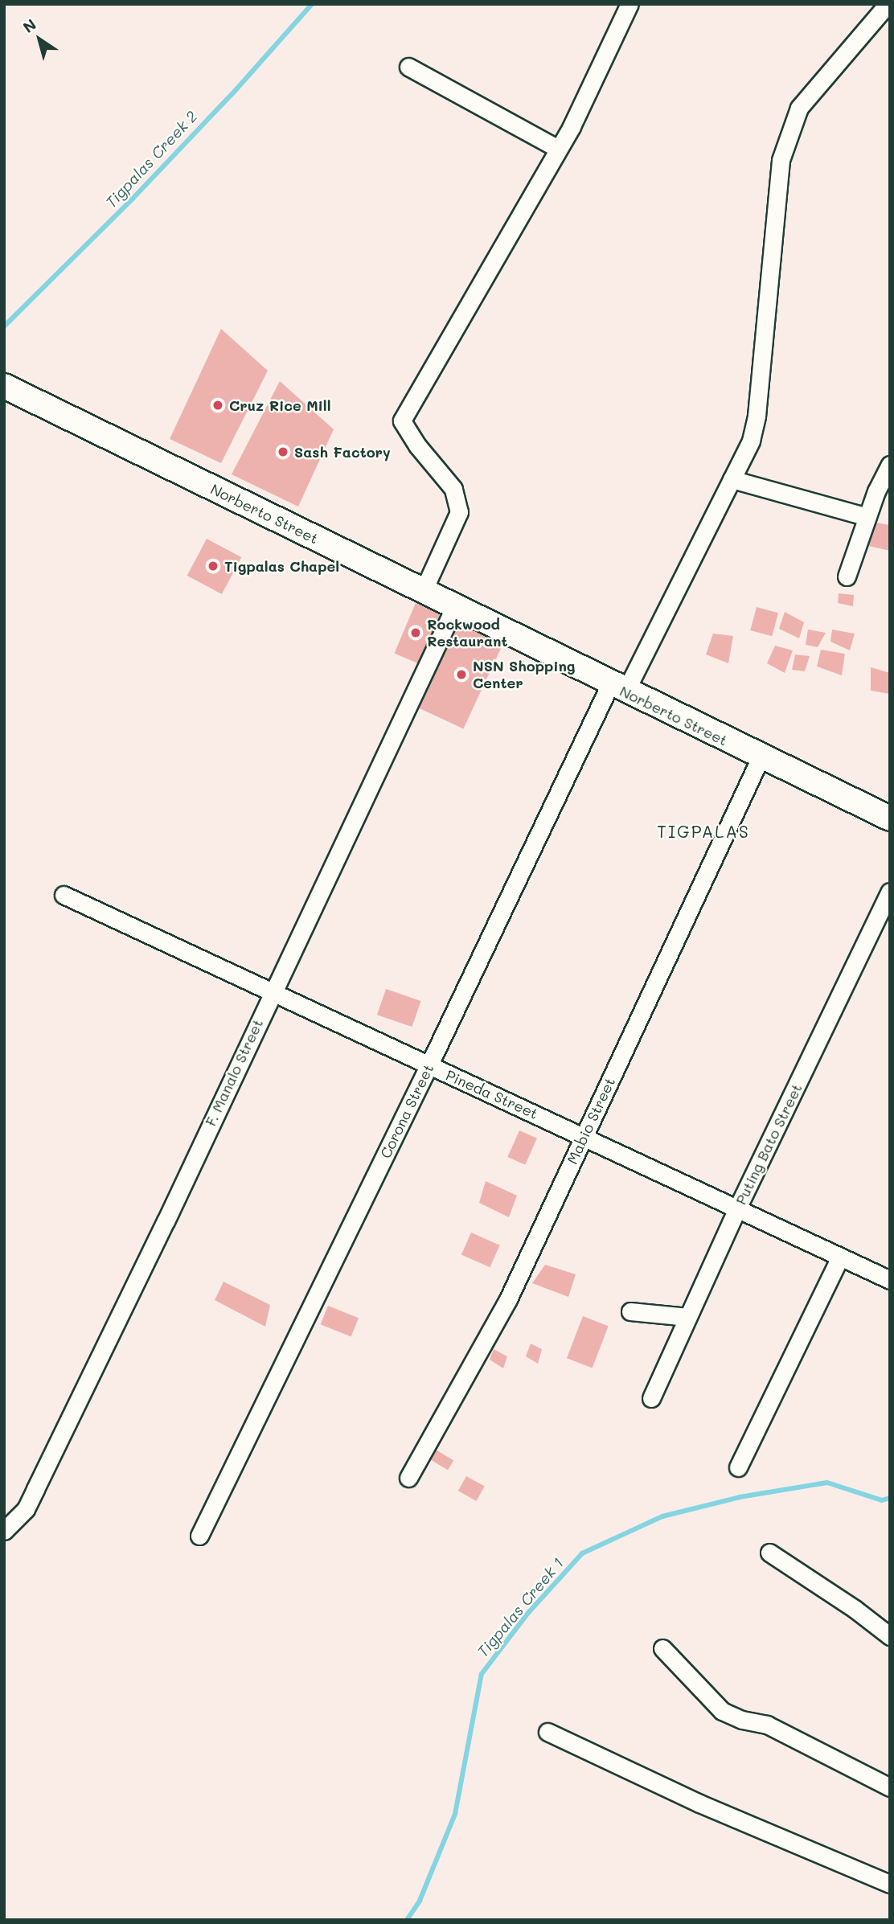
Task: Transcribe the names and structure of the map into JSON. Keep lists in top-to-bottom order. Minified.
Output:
{"streets":{"main road":["Norberto Street"],"street":["F. Manalo Street","Pineda Street","Corona Street","Mabio Street","Puting Bato Street"]},"crossings":[["Norberto Street","F. Manalo Street"],["Norberto Street","Corona Street"],["Norberto Street","Mabio Street"],["F. Manalo Street","Pineda Street"],["Pineda Street","Corona Street"],["Pineda Street","Mabio Street"],["Pineda Street","Puting Bato Street"]],"districts":["TIGPALAS"],"water":["Tigpalas Creek 2","Tigpalas Creek 1"],"places":["Cruz Rice Mill","Sash Factory","Tigpalas Chapel","Rockwood Restaurant","NSN Shopping Center"],"north":"top left"}
